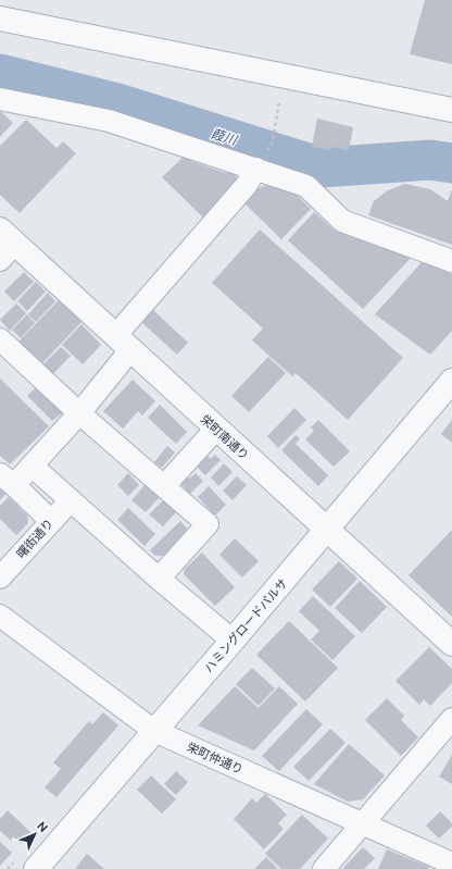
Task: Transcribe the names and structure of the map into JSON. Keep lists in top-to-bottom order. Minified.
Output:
{"streets":{"street":["栄町南通り","曙街通り","ハミングロードパルサ","栄町仲通り"]},"crossings":[["栄町南通り","ハミングロードパルサ"],["ハミングロードパルサ","栄町仲通り"]],"water":["葭川"],"north":"top right"}
